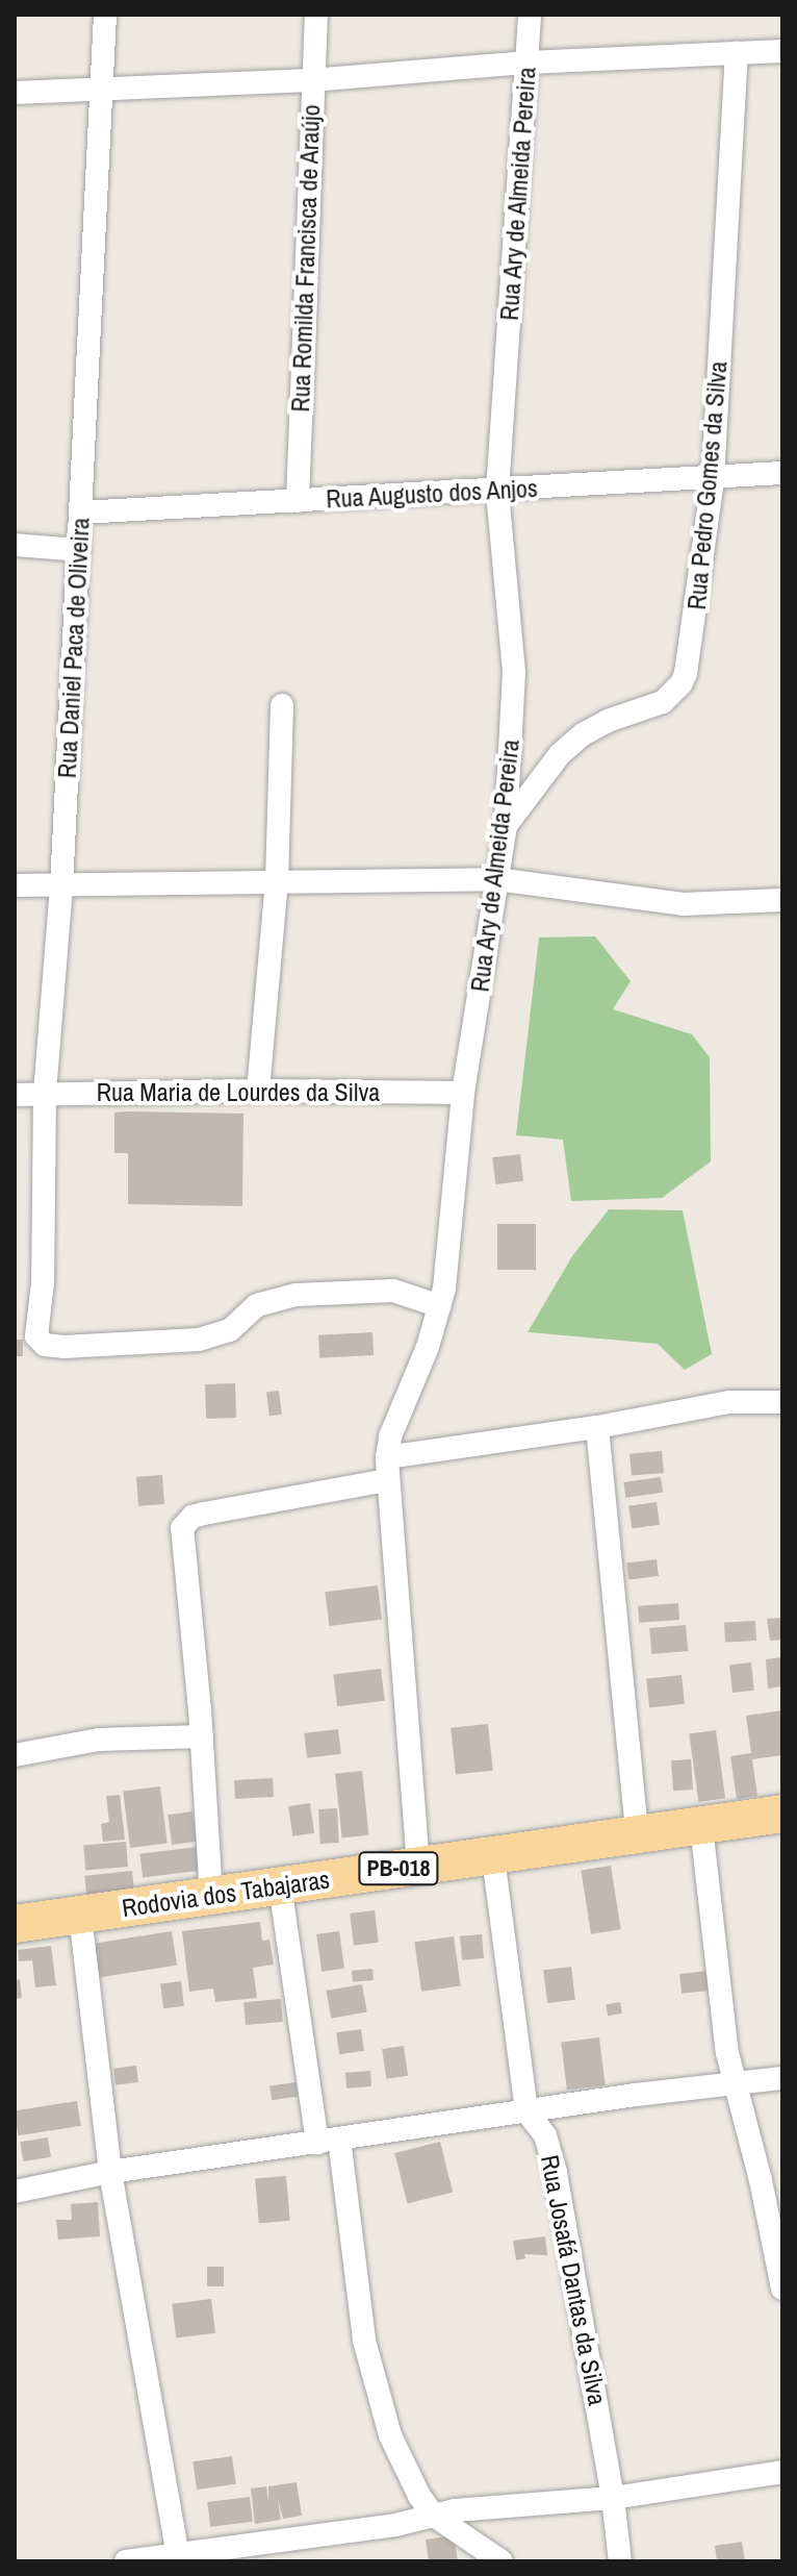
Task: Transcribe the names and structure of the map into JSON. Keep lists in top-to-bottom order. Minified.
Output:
{"streets":{"main road":["PB-018","Rodovia dos Tabajaras"],"street":["Rua Ary de Almeida Pereira","Rua Romilda Francisca de Araújo","Rua Pedro Gomes da Silva","Rua Augusto dos Anjos","Rua Daniel Paca de Oliveira","Rua Maria de Lourdes da Silva","Rua Josafá Dantas da Silva"]},"crossings":[["Rua Ary de Almeida Pereira","Rua Pedro Gomes da Silva"],["Rua Ary de Almeida Pereira","Rua Augusto dos Anjos"],["Rua Ary de Almeida Pereira","Rua Daniel Paca de Oliveira"],["Rua Ary de Almeida Pereira","Rua Maria de Lourdes da Silva"],["Rua Romilda Francisca de Araújo","Rua Augusto dos Anjos"],["Rua Pedro Gomes da Silva","Rua Augusto dos Anjos"],["Rua Augusto dos Anjos","Rua Daniel Paca de Oliveira"],["Rua Daniel Paca de Oliveira","Rua Maria de Lourdes da Silva"],["Rodovia dos Tabajaras","Rua Josafá Dantas da Silva"]]}
